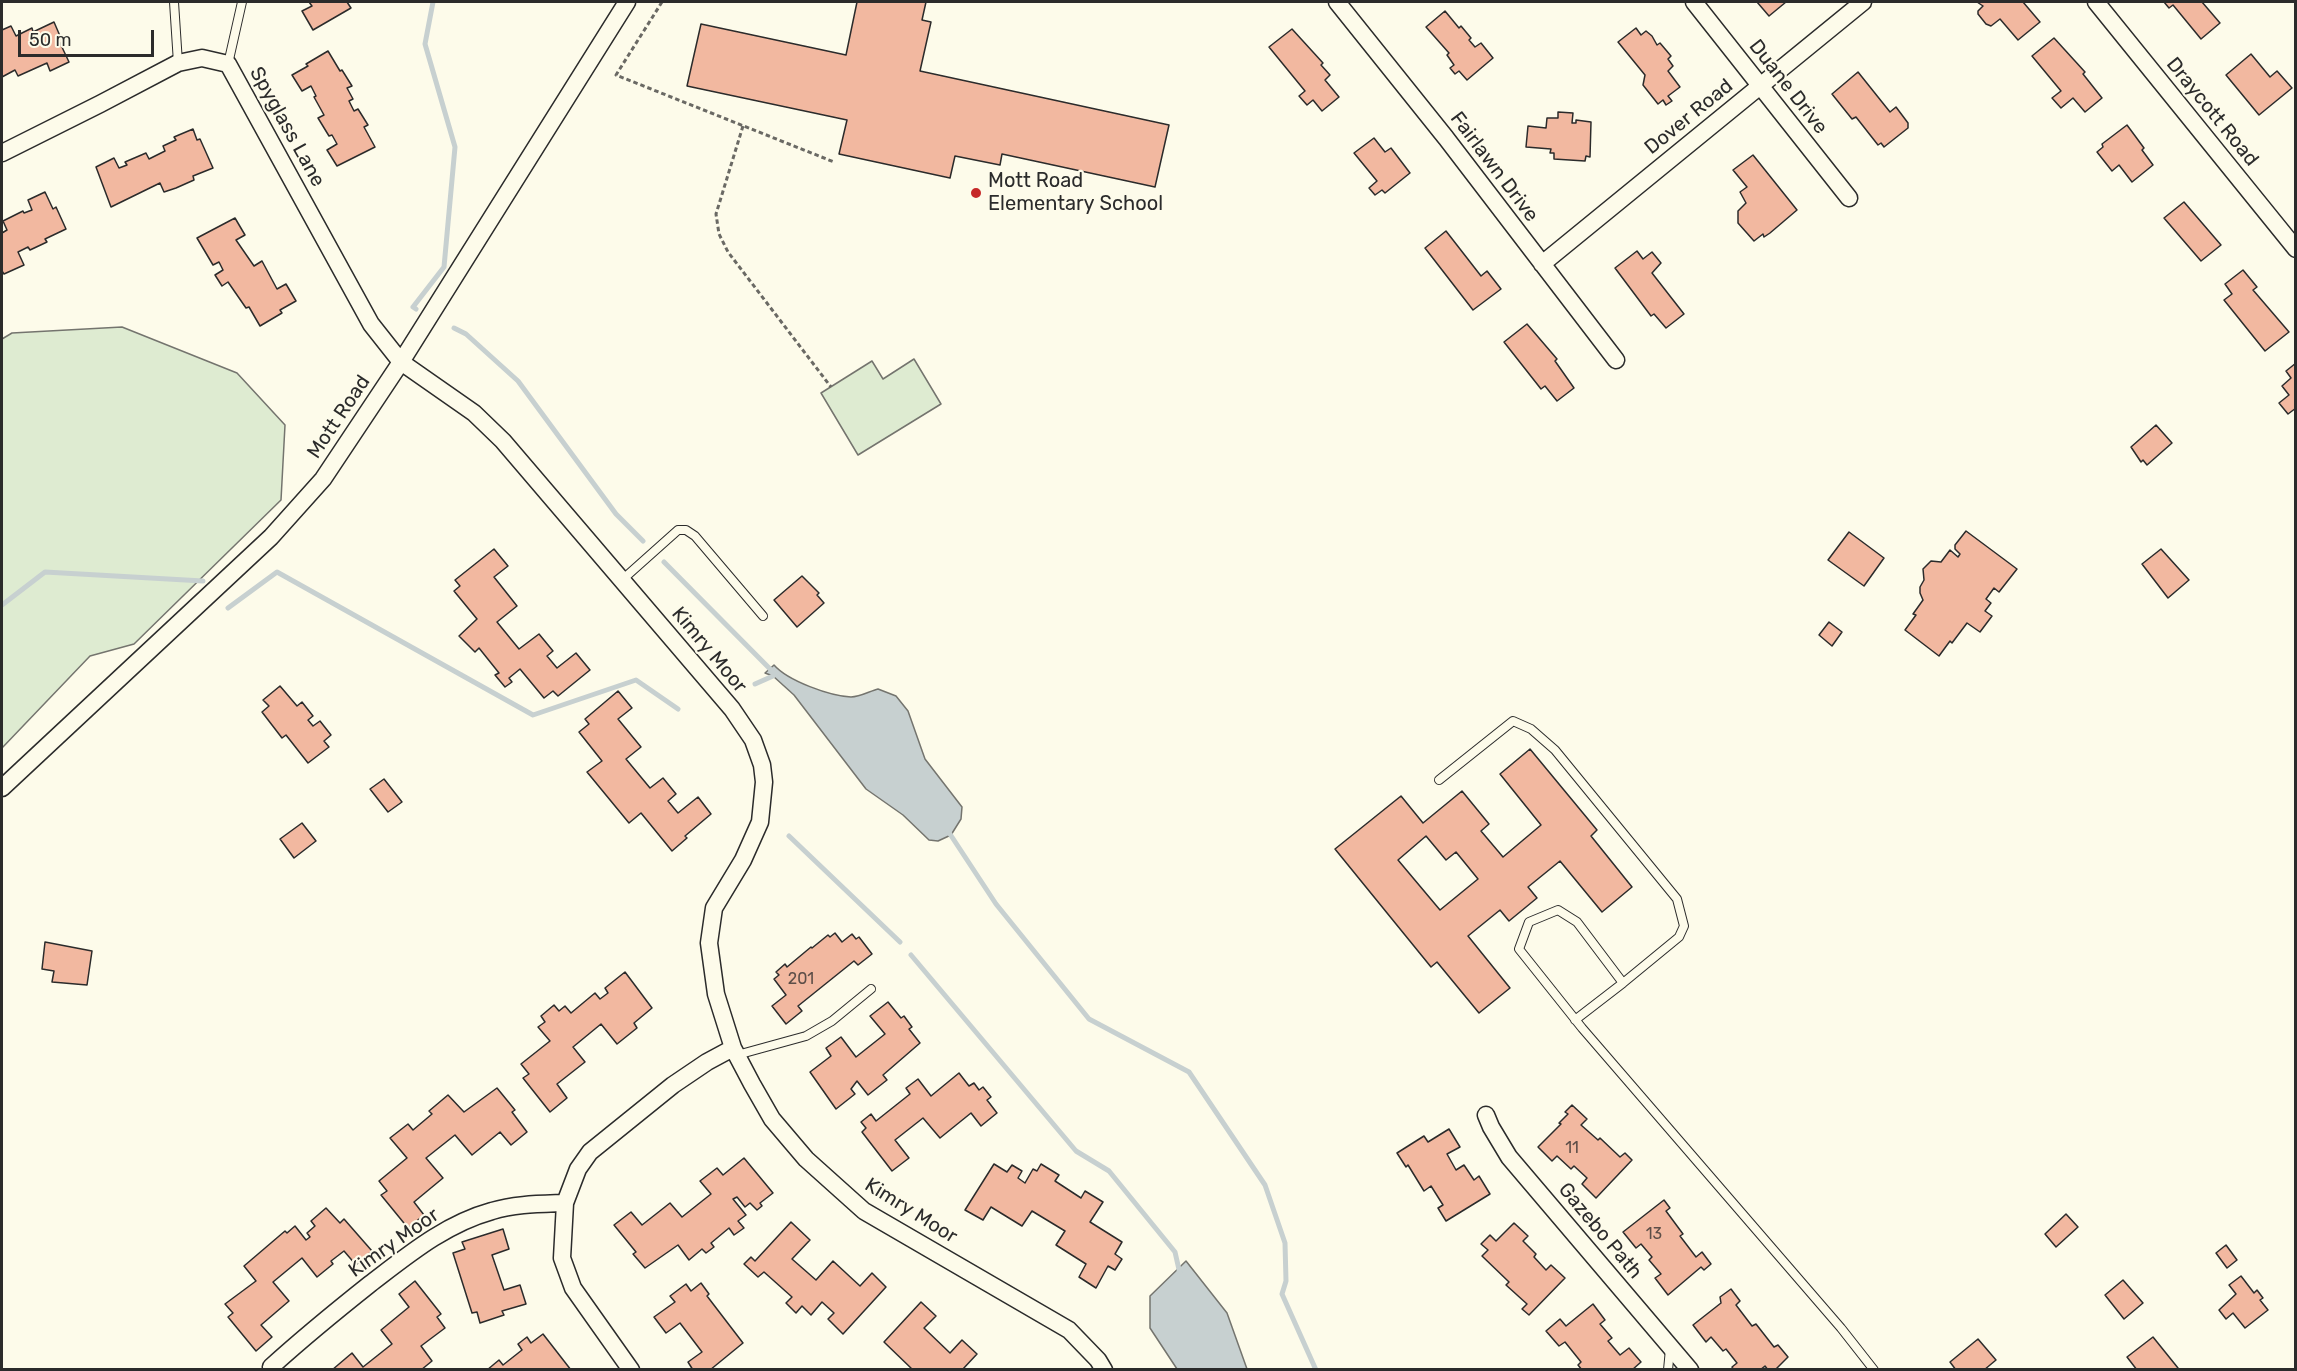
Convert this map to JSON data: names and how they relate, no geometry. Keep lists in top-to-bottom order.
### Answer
{
  "streets": {
    "street": [
      "Duane Drive",
      "Draycott Road",
      "Dover Road",
      "Spyglass Lane",
      "Fairlawn Drive",
      "Mott Road",
      "Kimry Moor",
      "Gazebo Path"
    ]
  },
  "crossings": [
    ["Duane Drive", "Dover Road"],
    ["Dover Road", "Fairlawn Drive"],
    ["Spyglass Lane", "Mott Road"],
    ["Spyglass Lane", "Kimry Moor"],
    ["Mott Road", "Kimry Moor"]
  ],
  "places": ["Mott Road Elementary School"],
  "house_numbers": ["201", "11", "13"],
  "scale_bar": "50 m"
}
